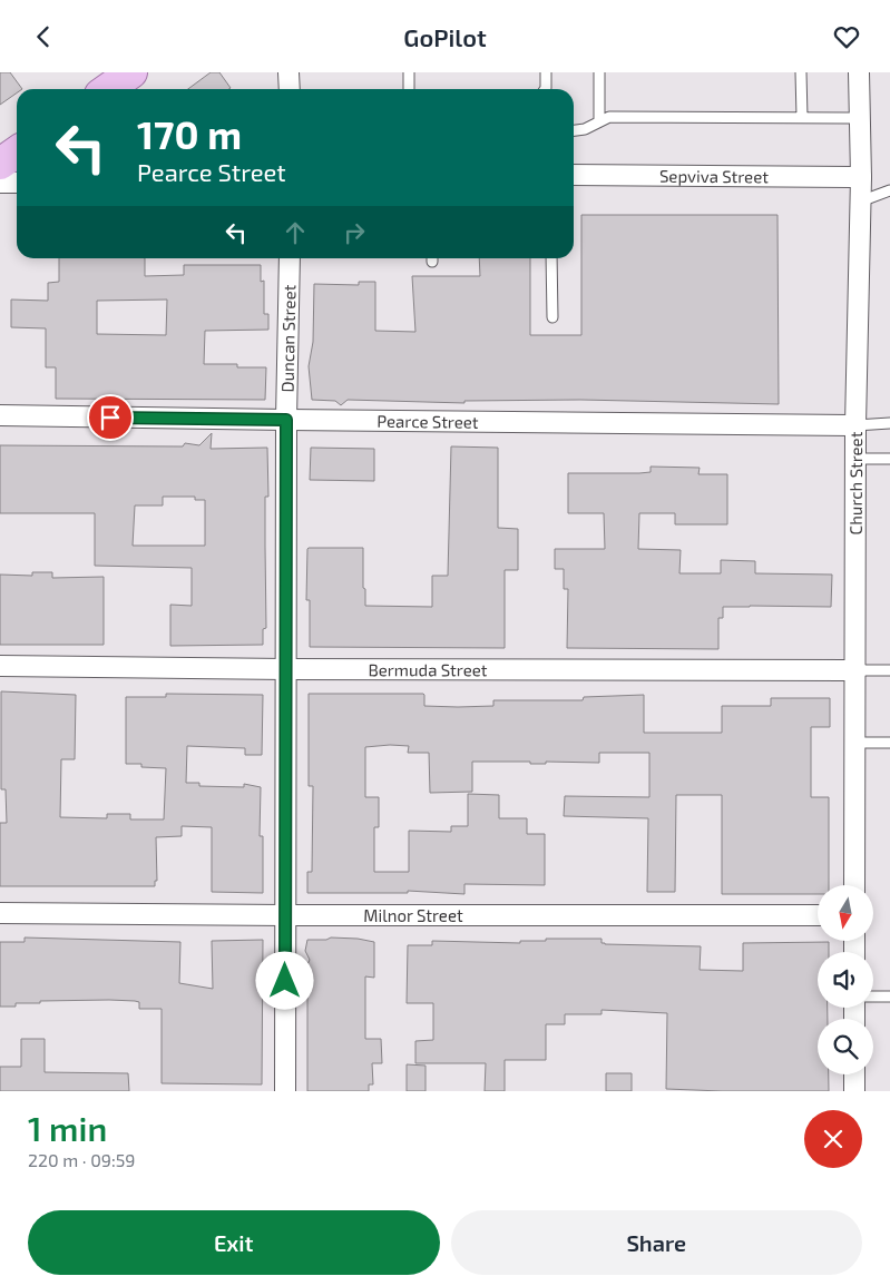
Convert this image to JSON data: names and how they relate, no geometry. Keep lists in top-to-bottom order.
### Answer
{
  "streets": {
    "street": [
      "Sepviva Street",
      "Duncan Street",
      "Pearce Street",
      "Church Street",
      "Bermuda Street",
      "Milnor Street"
    ]
  },
  "crossings": [
    ["Sepviva Street", "Church Street"],
    ["Duncan Street", "Pearce Street"],
    ["Duncan Street", "Bermuda Street"],
    ["Duncan Street", "Milnor Street"],
    ["Pearce Street", "Church Street"],
    ["Church Street", "Bermuda Street"]
  ],
  "north": "bottom",
  "page": {
    "header": "GoPilot",
    "turn": ["170 m", "Pearce Street"],
    "heading": ["1 min", "220 m · 09:59"],
    "buttons": ["Exit", "Share"]
  }
}
